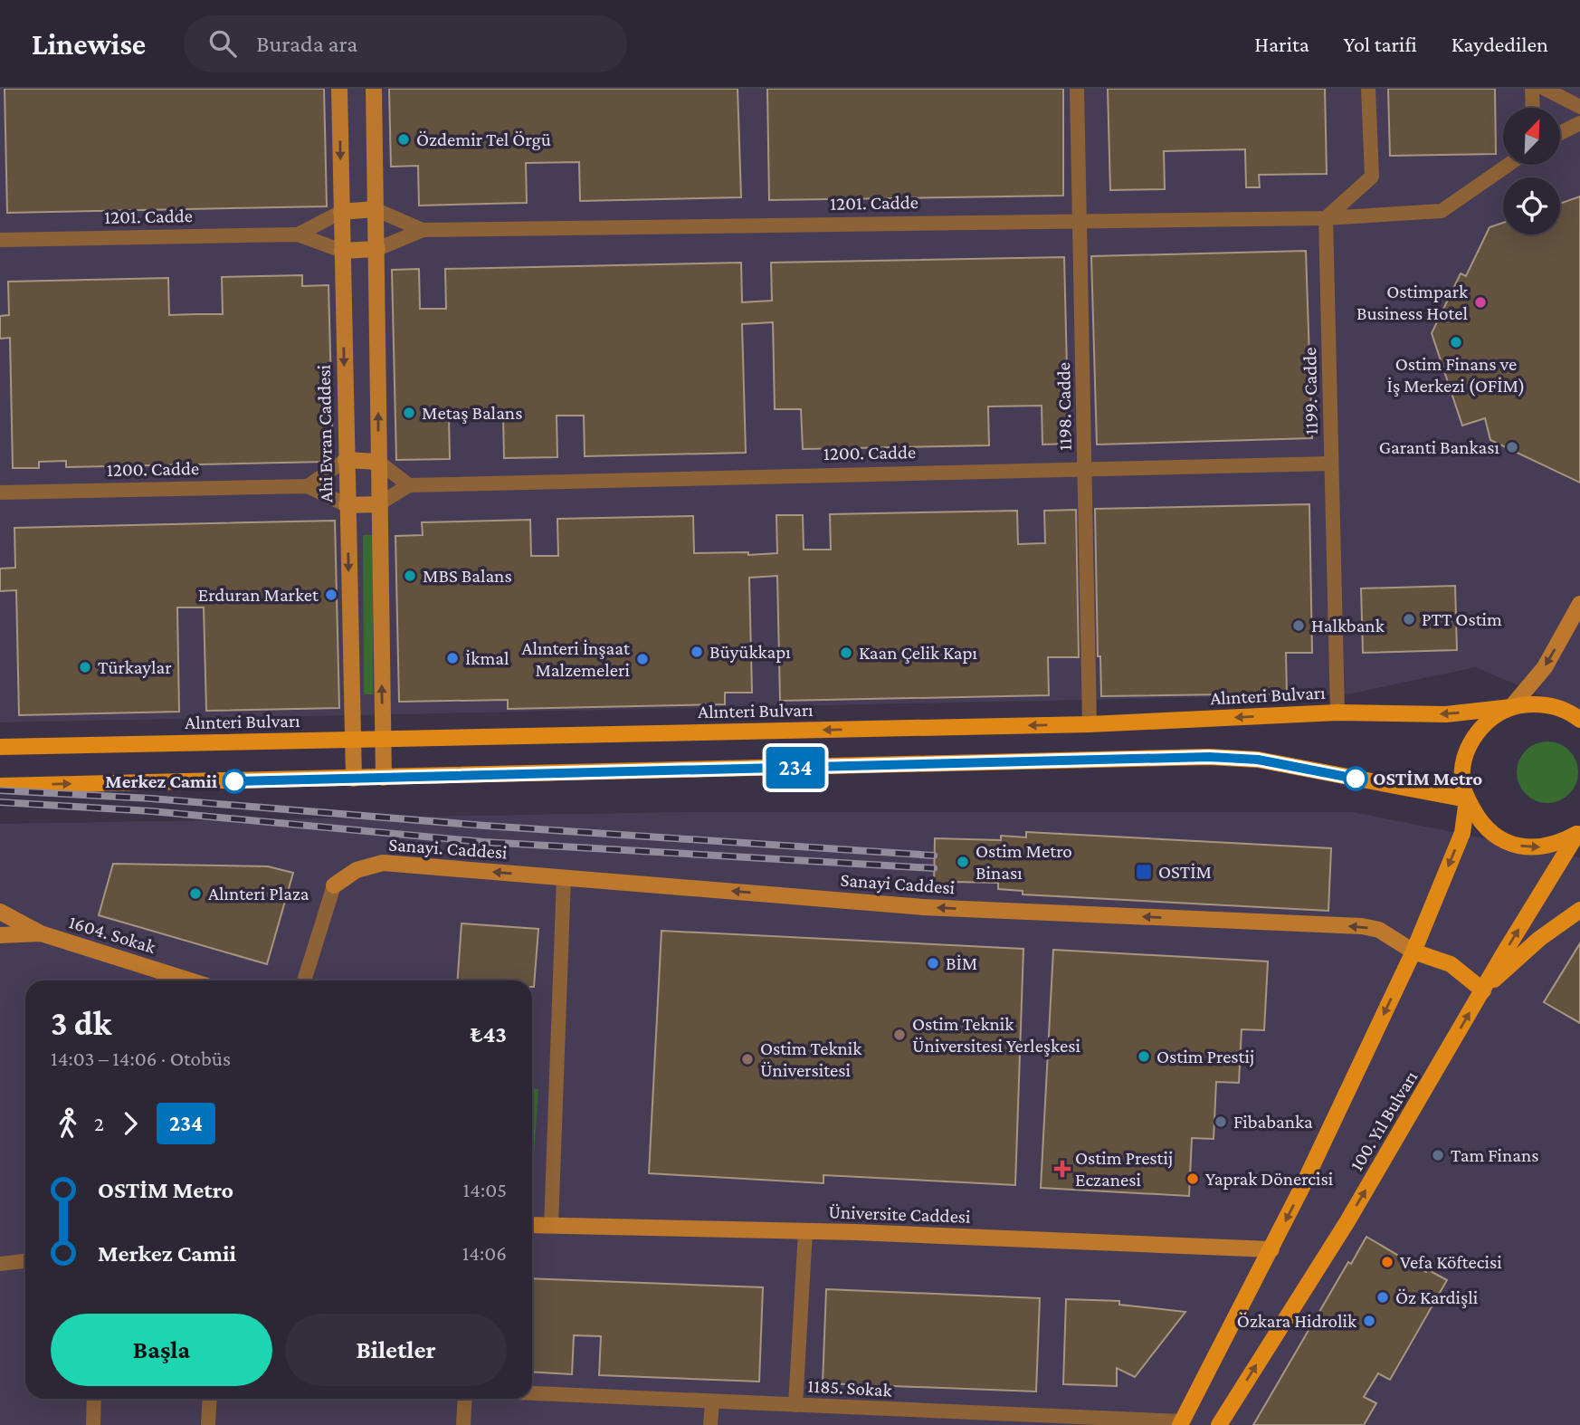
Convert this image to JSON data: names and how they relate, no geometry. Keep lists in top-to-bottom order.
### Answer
{
  "streets": {
    "main road": ["Alınteri Bulvarı", "100. Yıl Bulvarı"],
    "street": [
      "1201. Cadde",
      "1199. Cadde",
      "1198. Cadde",
      "Ahi Evran Caddesi",
      "1200. Cadde",
      "Sanayi. Caddesi",
      "Sanayi Caddesi",
      "1604. Sokak",
      "Üniversite Caddesi",
      "1185. Sokak"
    ]
  },
  "crossings": [
    ["1201. Cadde", "1199. Cadde"],
    ["1201. Cadde", "1198. Cadde"],
    ["1201. Cadde", "Ahi Evran Caddesi"],
    ["1199. Cadde", "1200. Cadde"],
    ["1199. Cadde", "Alınteri Bulvarı"],
    ["1198. Cadde", "1200. Cadde"],
    ["1198. Cadde", "Alınteri Bulvarı"],
    ["Ahi Evran Caddesi", "1200. Cadde"],
    ["Ahi Evran Caddesi", "Alınteri Bulvarı"],
    ["Sanayi. Caddesi", "Sanayi Caddesi"],
    ["Sanayi Caddesi", "100. Yıl Bulvarı"],
    ["100. Yıl Bulvarı", "Üniversite Caddesi"],
    ["100. Yıl Bulvarı", "1185. Sokak"]
  ],
  "one_way": ["Sanayi. Caddesi", "Sanayi Caddesi"],
  "places": {
    "other": [
      "Özdemir Tel Örgü",
      "Ostimpark Business Hotel",
      "Ostim Finans ve İş Merkezi (OFİM)",
      "Metaş Balans",
      "Garanti Bankası",
      "MBS Balans",
      "Erduran Market",
      "PTT Ostim",
      "Halkbank",
      "Büyükkapı",
      "Kaan Çelik Kapı",
      "İkmal",
      "Alınteri İnşaat Malzemeleri",
      "Türkaylar",
      "OSTİM Metro",
      "Merkez Camii",
      "Ostim Metro Binası",
      "Alınteri Plaza",
      "BİM",
      "Ostim Teknik Üniversitesi Yerleşkesi",
      "Ostim Prestij",
      "Ostim Teknik Üniversitesi",
      "Fibabanka",
      "Tam Finans",
      "Yaprak Dönercisi",
      "Vefa Köftecisi",
      "Öz Kardişli",
      "Özkara Hidrolik"
    ],
    "transit": ["OSTİM"],
    "health": ["Ostim Prestij Eczanesi"]
  },
  "lines": ["bus line 234"],
  "north": "top right",
  "page": {
    "header": "Linewise",
    "search": "Burada ara",
    "nav": ["Harita", "Yol tarifi", "Kaydedilen"],
    "on_map": "234",
    "heading": ["3 dk", "14:03 – 14:06 · Otobüs", "₺43"],
    "legs": ["2", "234"],
    "list": [
      {
        "name": "OSTİM Metro",
        "value": "14:05"
      },
      {
        "name": "Merkez Camii",
        "value": "14:06"
      }
    ],
    "buttons": ["Başla", "Biletler"]
  }
}
